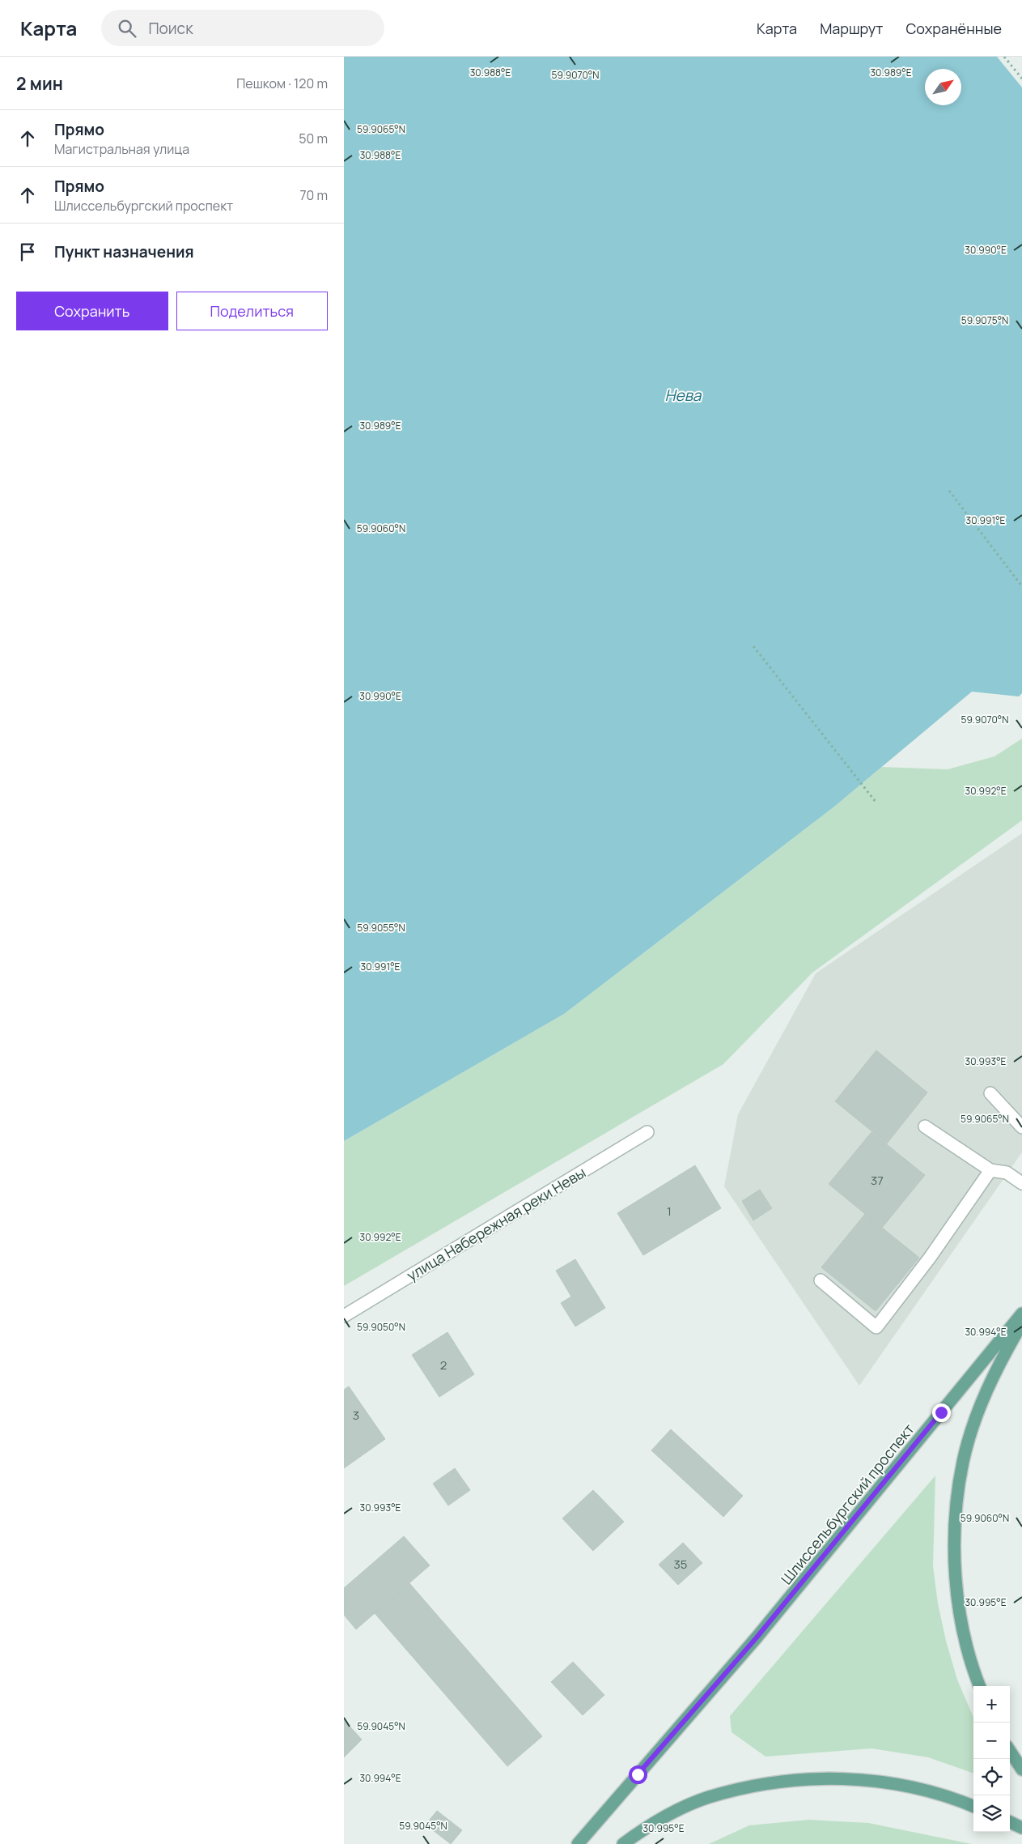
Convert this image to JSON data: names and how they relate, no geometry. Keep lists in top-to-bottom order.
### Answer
{
  "streets": {
    "main road": ["Шлиссельбургский проспект"],
    "street": ["улица Набережная реки Невы"]
  },
  "water": ["Нева"],
  "house_numbers": [
    "37",
    "1",
    "2",
    "3",
    "35"
  ],
  "north": "top right",
  "page": {
    "header": "Карта",
    "search": "Поиск",
    "nav": ["Карта", "Маршрут", "Сохранённые"],
    "heading": ["2 мин", "Пешком · 120 m"],
    "list": [
      ["Прямо", "Магистральная улица", "50 m"],
      ["Прямо", "Шлиссельбургский проспект", "70 m"],
      "Пункт назначения"
    ],
    "buttons": ["Сохранить", "Поделиться"],
    "map_buttons": ["+", "−"]
  },
  "coordinates": [
    "30.988°E",
    "30.989°E",
    "59.9070°N",
    "59.9065°N",
    "30.990°E",
    "59.9075°N",
    "30.991°E",
    "59.9060°N",
    "30.992°E",
    "59.9055°N",
    "30.993°E",
    "59.9050°N",
    "30.994°E",
    "30.995°E",
    "59.9045°N"
  ]
}
